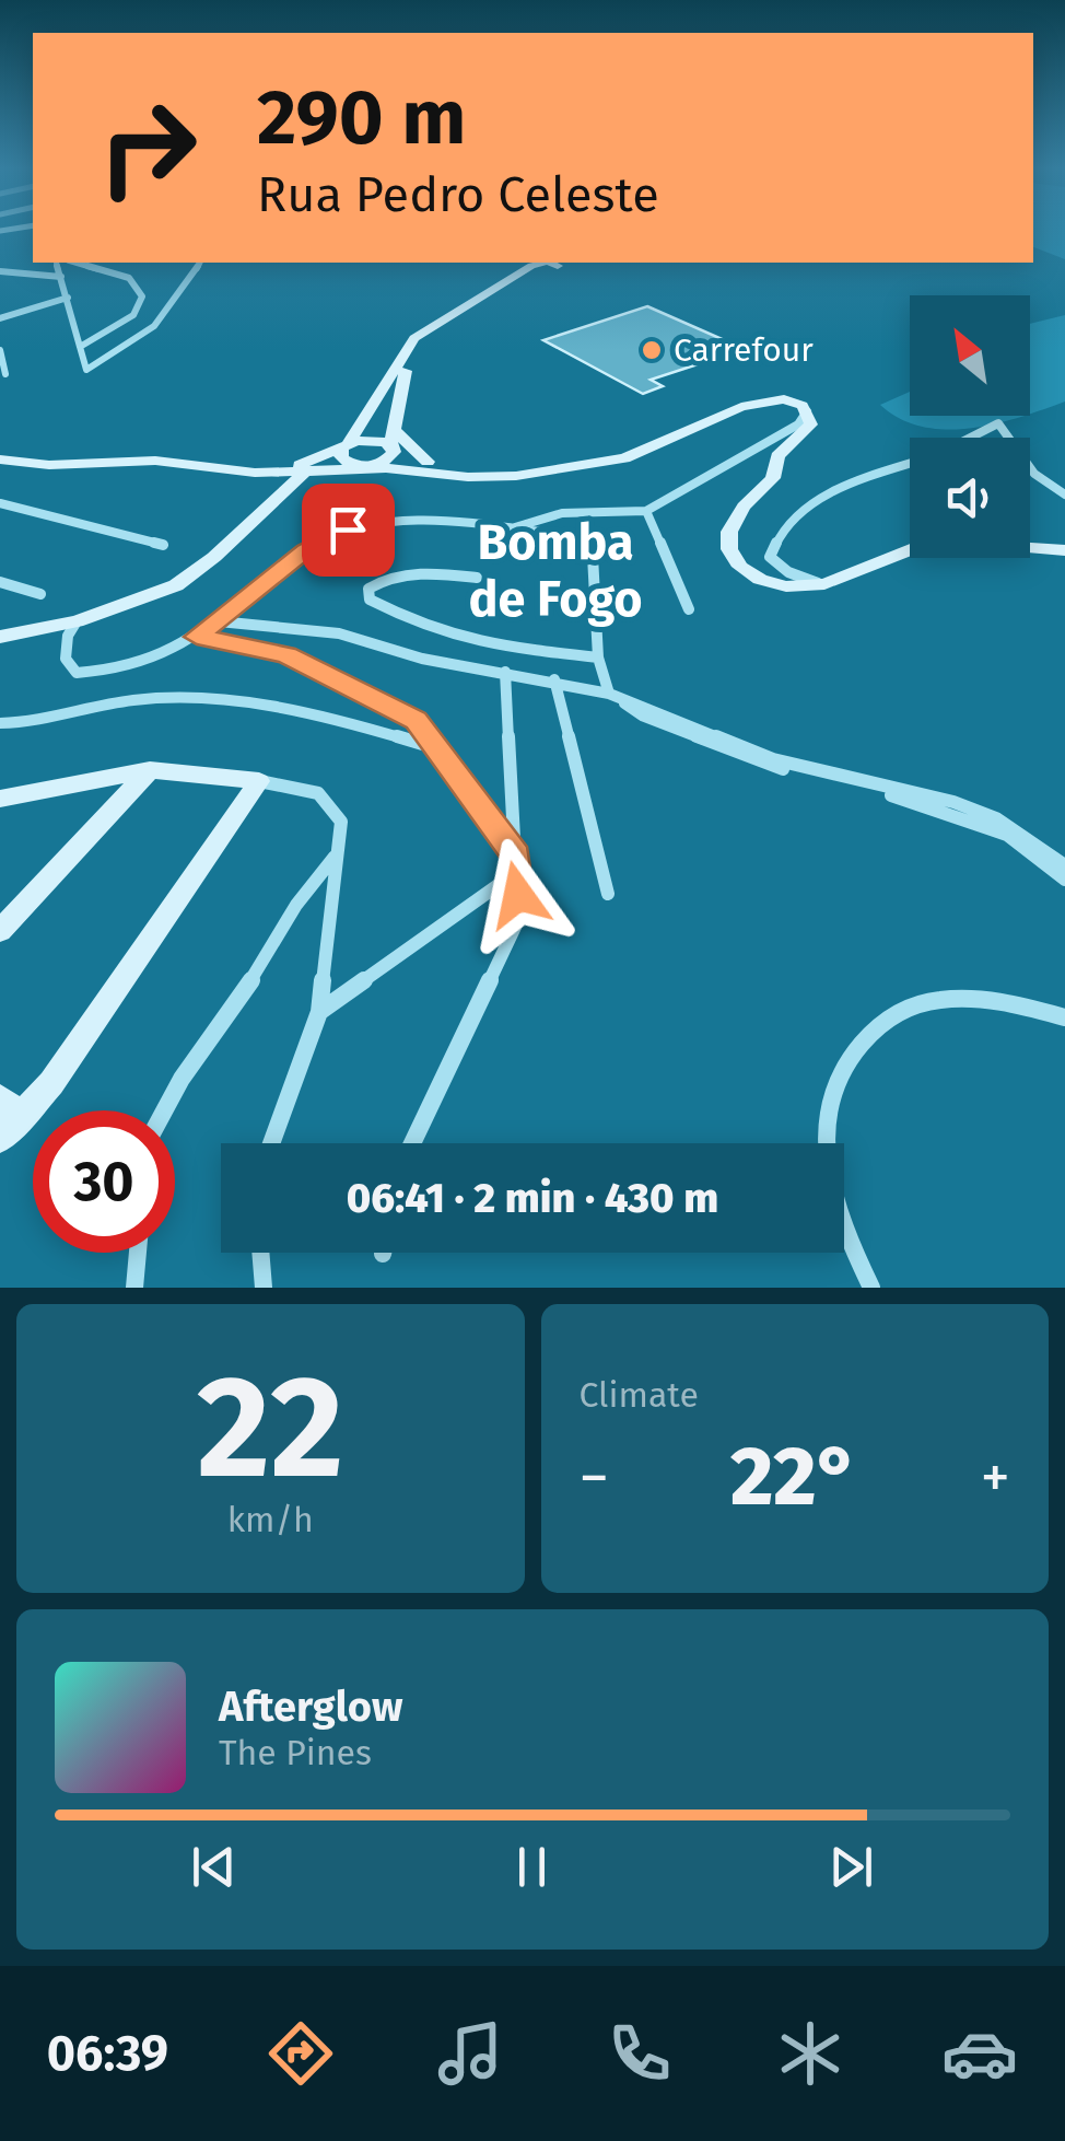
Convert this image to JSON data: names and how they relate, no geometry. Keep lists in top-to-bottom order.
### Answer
{
  "districts": ["Bomba de Fogo"],
  "places": ["Carrefour"],
  "north": "top left",
  "page": {
    "turn": ["290 m", "Rua Pedro Celeste"],
    "limit": "30",
    "trip": "06:41 · 2 min · 430 m",
    "tile": [
      ["22", "km/h"],
      "Climate"
    ],
    "heat": ["−", "22°", "+"],
    "song": ["Afterglow", "The Pines"],
    "tabs": "06:39"
  }
}
